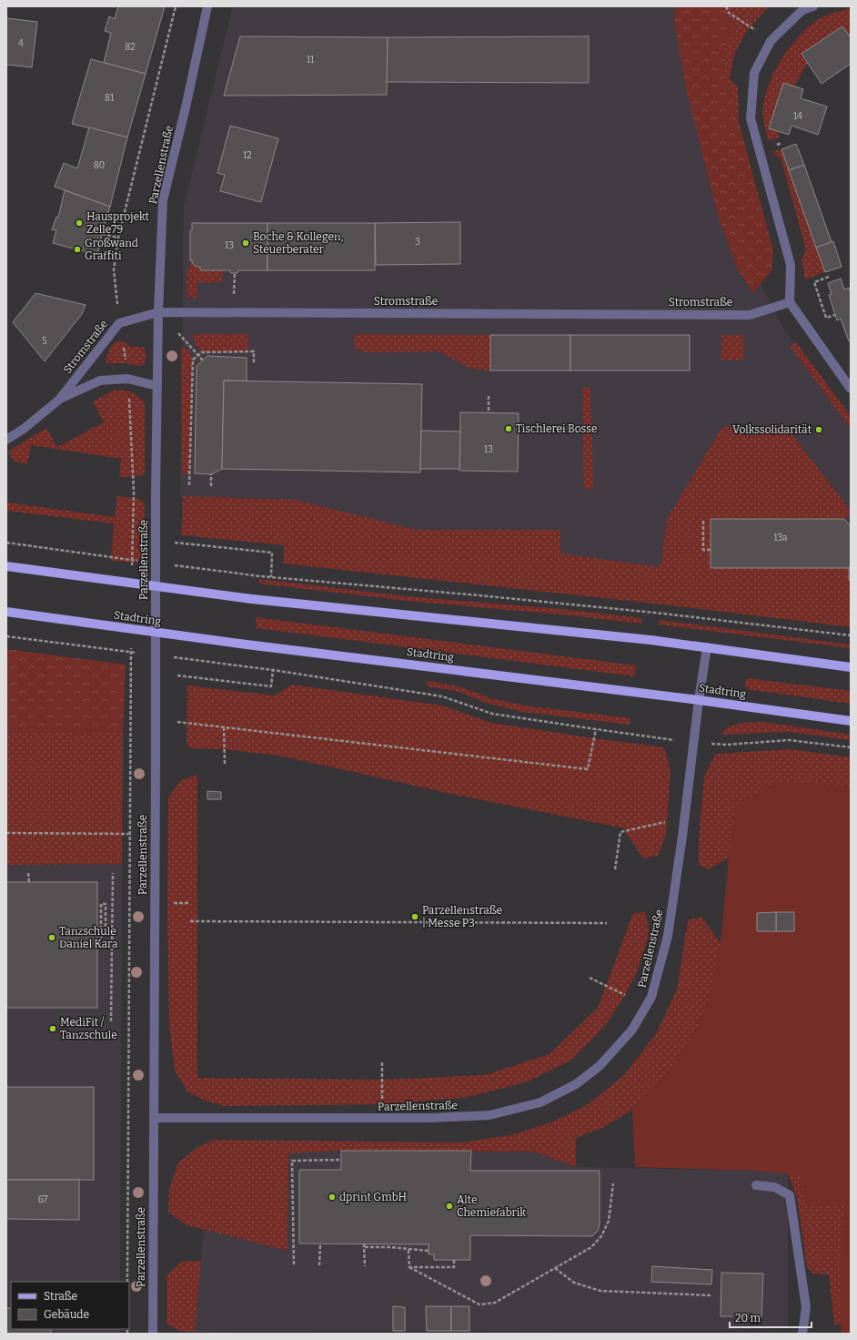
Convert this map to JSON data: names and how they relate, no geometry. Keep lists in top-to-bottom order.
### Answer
{
  "streets": {
    "main road": ["Stadtring"],
    "street": ["Parzellenstraße", "Stromstraße"]
  },
  "crossings": [
    ["Parzellenstraße", "Stromstraße"],
    ["Parzellenstraße", "Stadtring"]
  ],
  "places": [
    "Hausprojekt Zelle79",
    "Boche & Kollegen, Steuerberater",
    "Großwand Graffiti",
    "Tischlerei Bosse",
    "Volkssolidarität",
    "Parzellenstraße | Messe P3",
    "Tanzschule Daniel Kara",
    "MediFit / Tanzschule",
    "dprint GmbH",
    "Alte Chemiefabrik"
  ],
  "house_numbers": [
    "4",
    "82",
    "11",
    "81",
    "14",
    "12",
    "80",
    "3",
    "13",
    "5",
    "13",
    "13a",
    "67"
  ],
  "legend": ["Straße", "Gebäude"],
  "scale_bar": "20 m"
}
